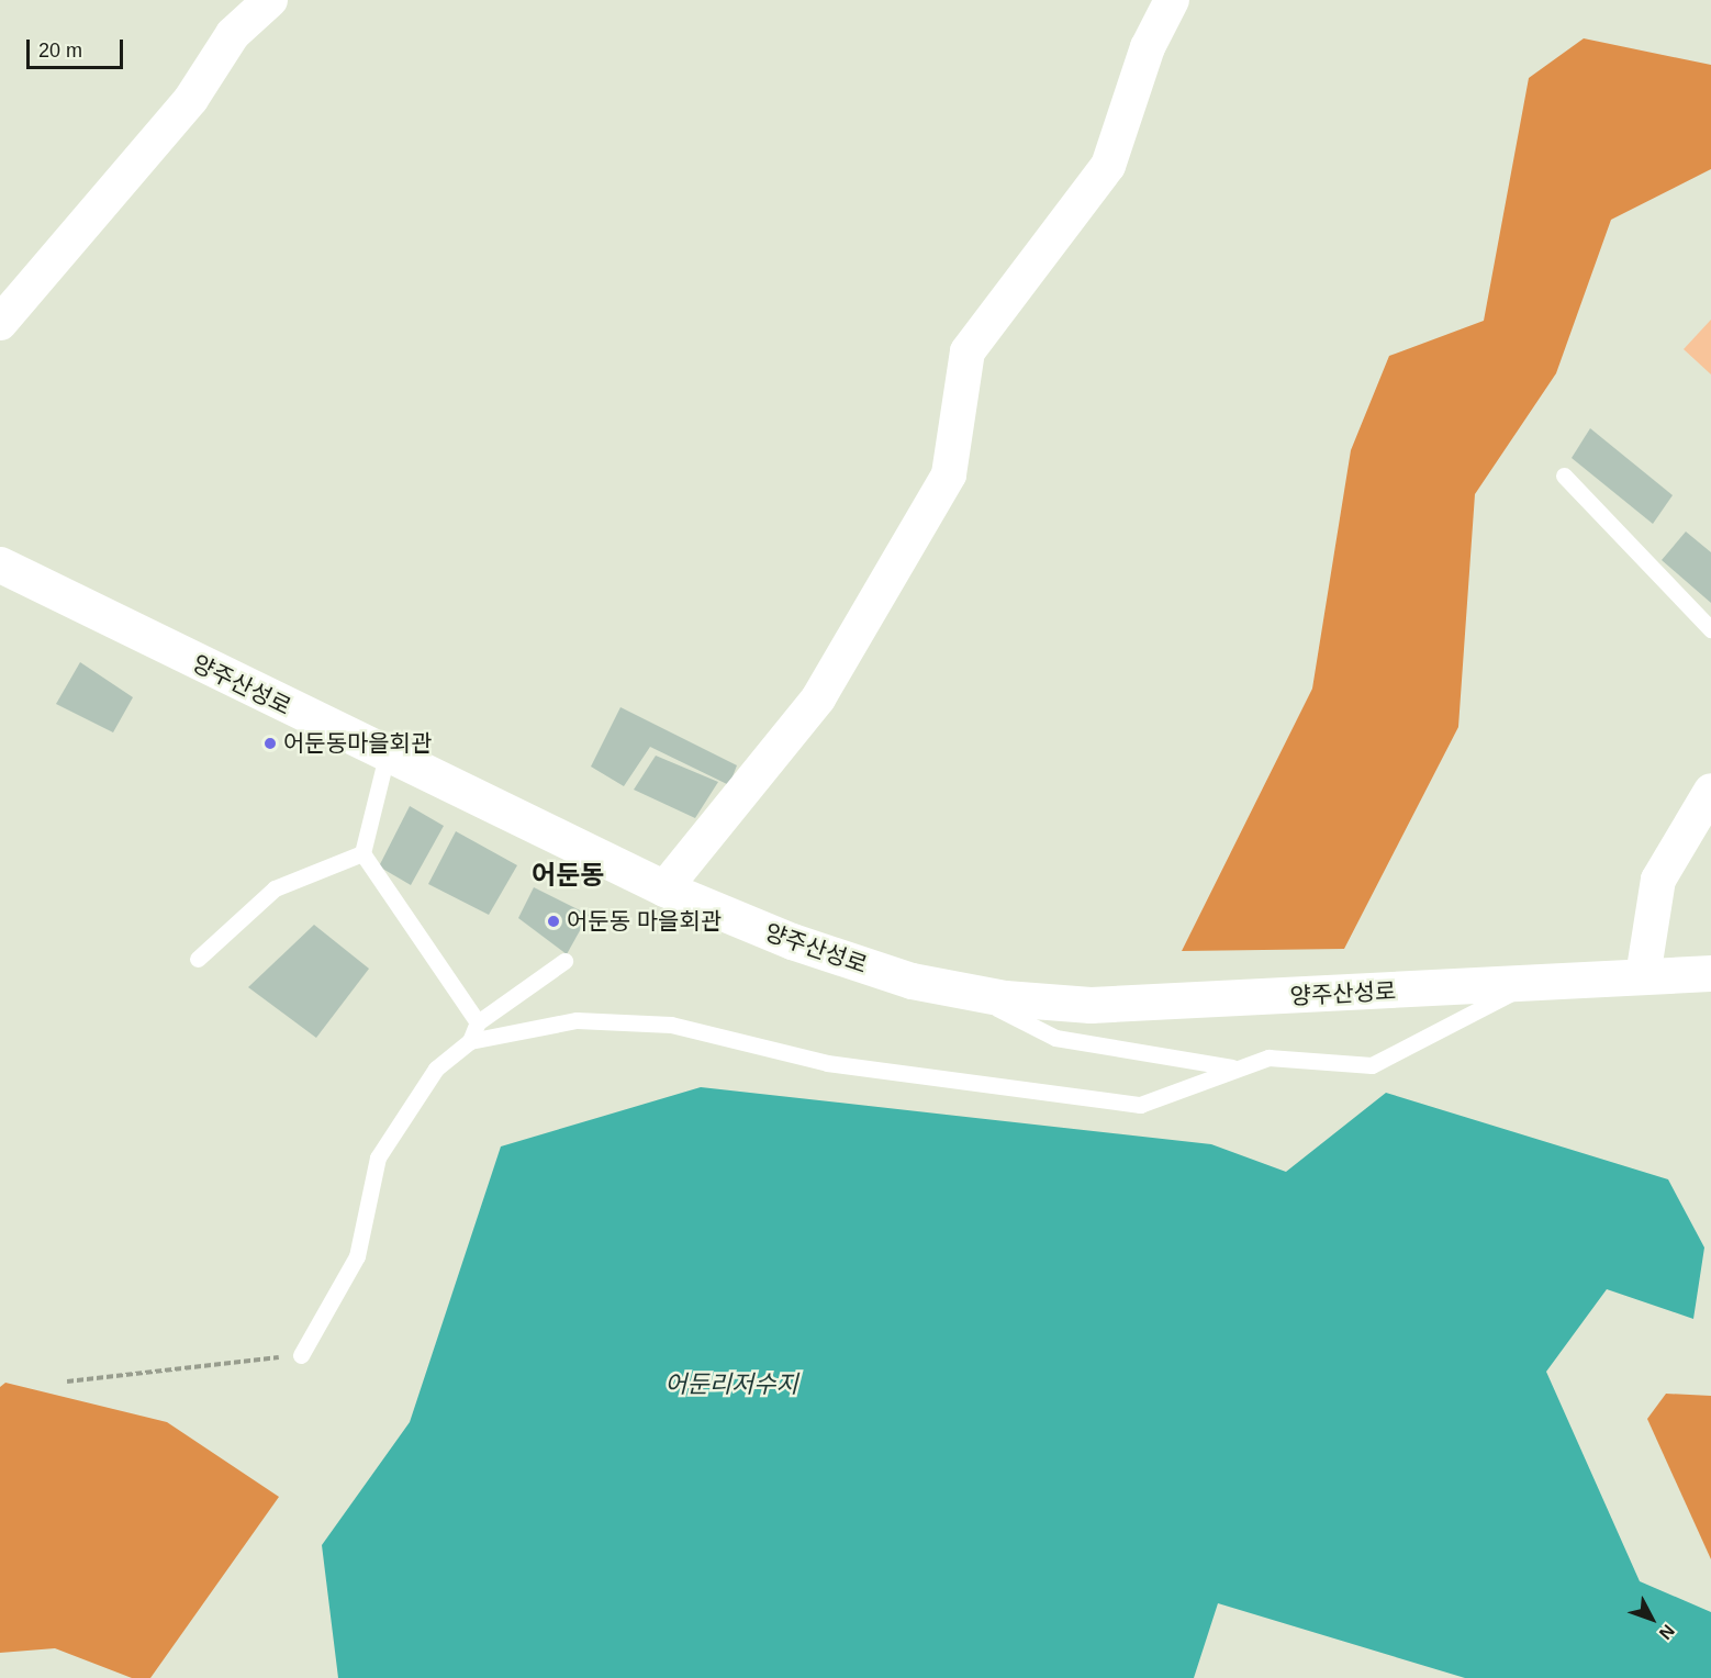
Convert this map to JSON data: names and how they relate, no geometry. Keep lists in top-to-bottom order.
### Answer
{
  "streets": {
    "street": ["양주산성로"]
  },
  "districts": ["어둔동"],
  "water": ["어둔리저수지"],
  "places": ["어둔동마을회관", "어둔동 마을회관"],
  "scale_bar": "20 m",
  "north": "bottom right"
}
